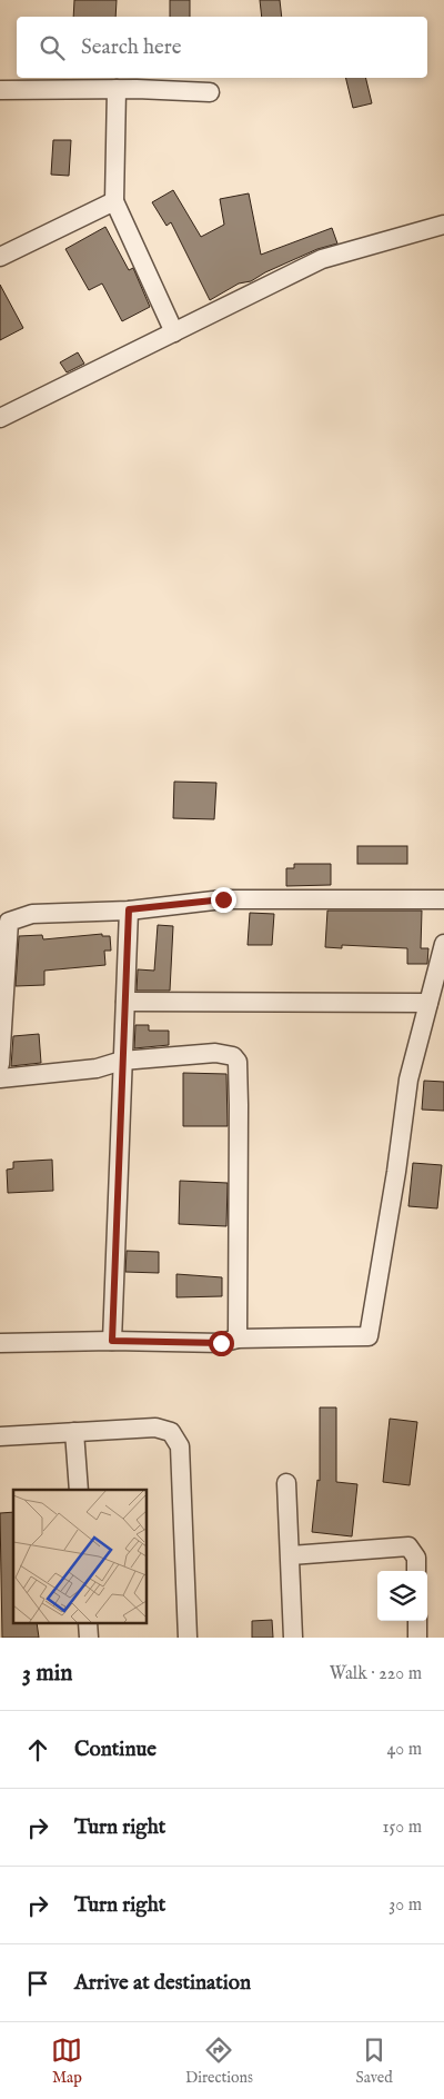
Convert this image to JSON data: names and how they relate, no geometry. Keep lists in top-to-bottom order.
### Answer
{
  "page": {
    "search": "Search here",
    "heading": ["3 min", "Walk · 220 m"],
    "list": [
      ["Continue", "40 m"],
      ["Turn right", "150 m"],
      ["Turn right", "30 m"],
      "Arrive at destination"
    ],
    "nav": ["Map", "Directions", "Saved"]
  }
}
